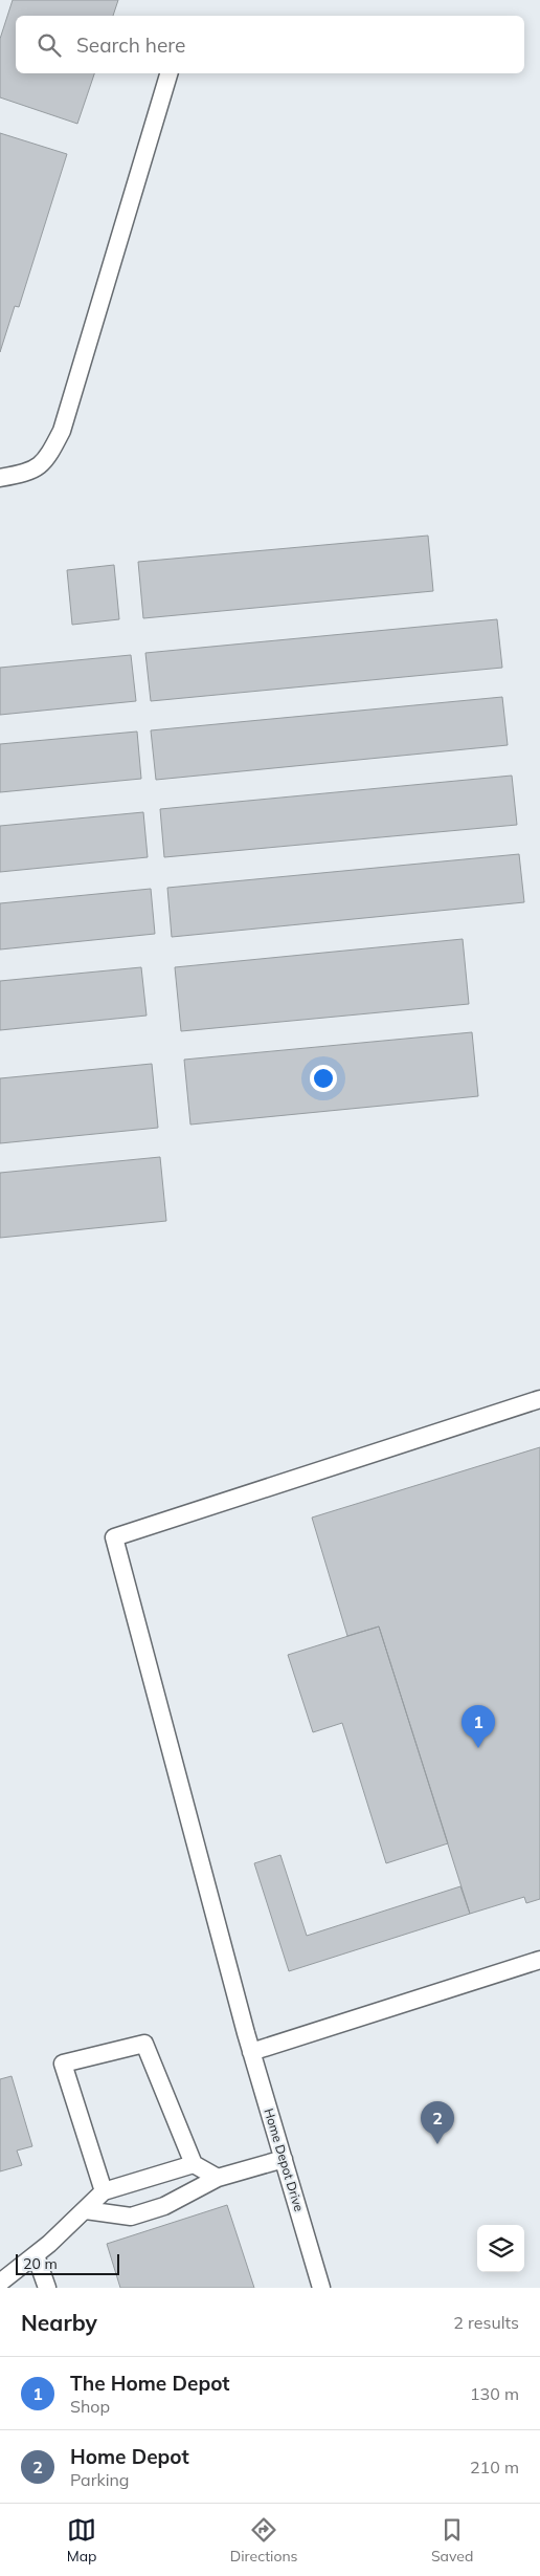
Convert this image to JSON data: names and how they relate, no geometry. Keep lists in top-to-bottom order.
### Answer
{
  "streets": {
    "lane": ["Home Depot Drive"]
  },
  "scale_bar": "20 m",
  "page": {
    "search": "Search here",
    "pins": ["1", "2"],
    "scale": "20 m",
    "heading": ["Nearby", "2 results"],
    "list": [
      {
        "mark": "1",
        "name": "The Home Depot",
        "note": "Shop",
        "value": "130 m"
      },
      {
        "mark": "2",
        "name": "Home Depot",
        "note": "Parking",
        "value": "210 m"
      }
    ],
    "nav": ["Map", "Directions", "Saved"]
  }
}
